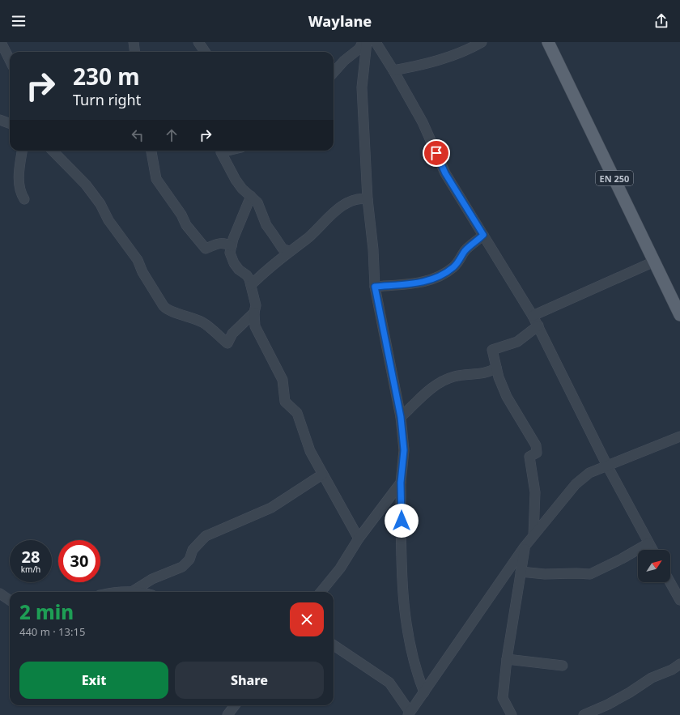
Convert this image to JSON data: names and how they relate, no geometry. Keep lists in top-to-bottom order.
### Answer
{
  "streets": {
    "main road": ["EN 250"]
  },
  "north": "top right",
  "page": {
    "header": "Waylane",
    "turn": ["230 m", "Turn right"],
    "speed": "28 km/h",
    "limit": "30",
    "heading": ["2 min", "440 m · 13:15"],
    "buttons": ["Exit", "Share"]
  }
}
